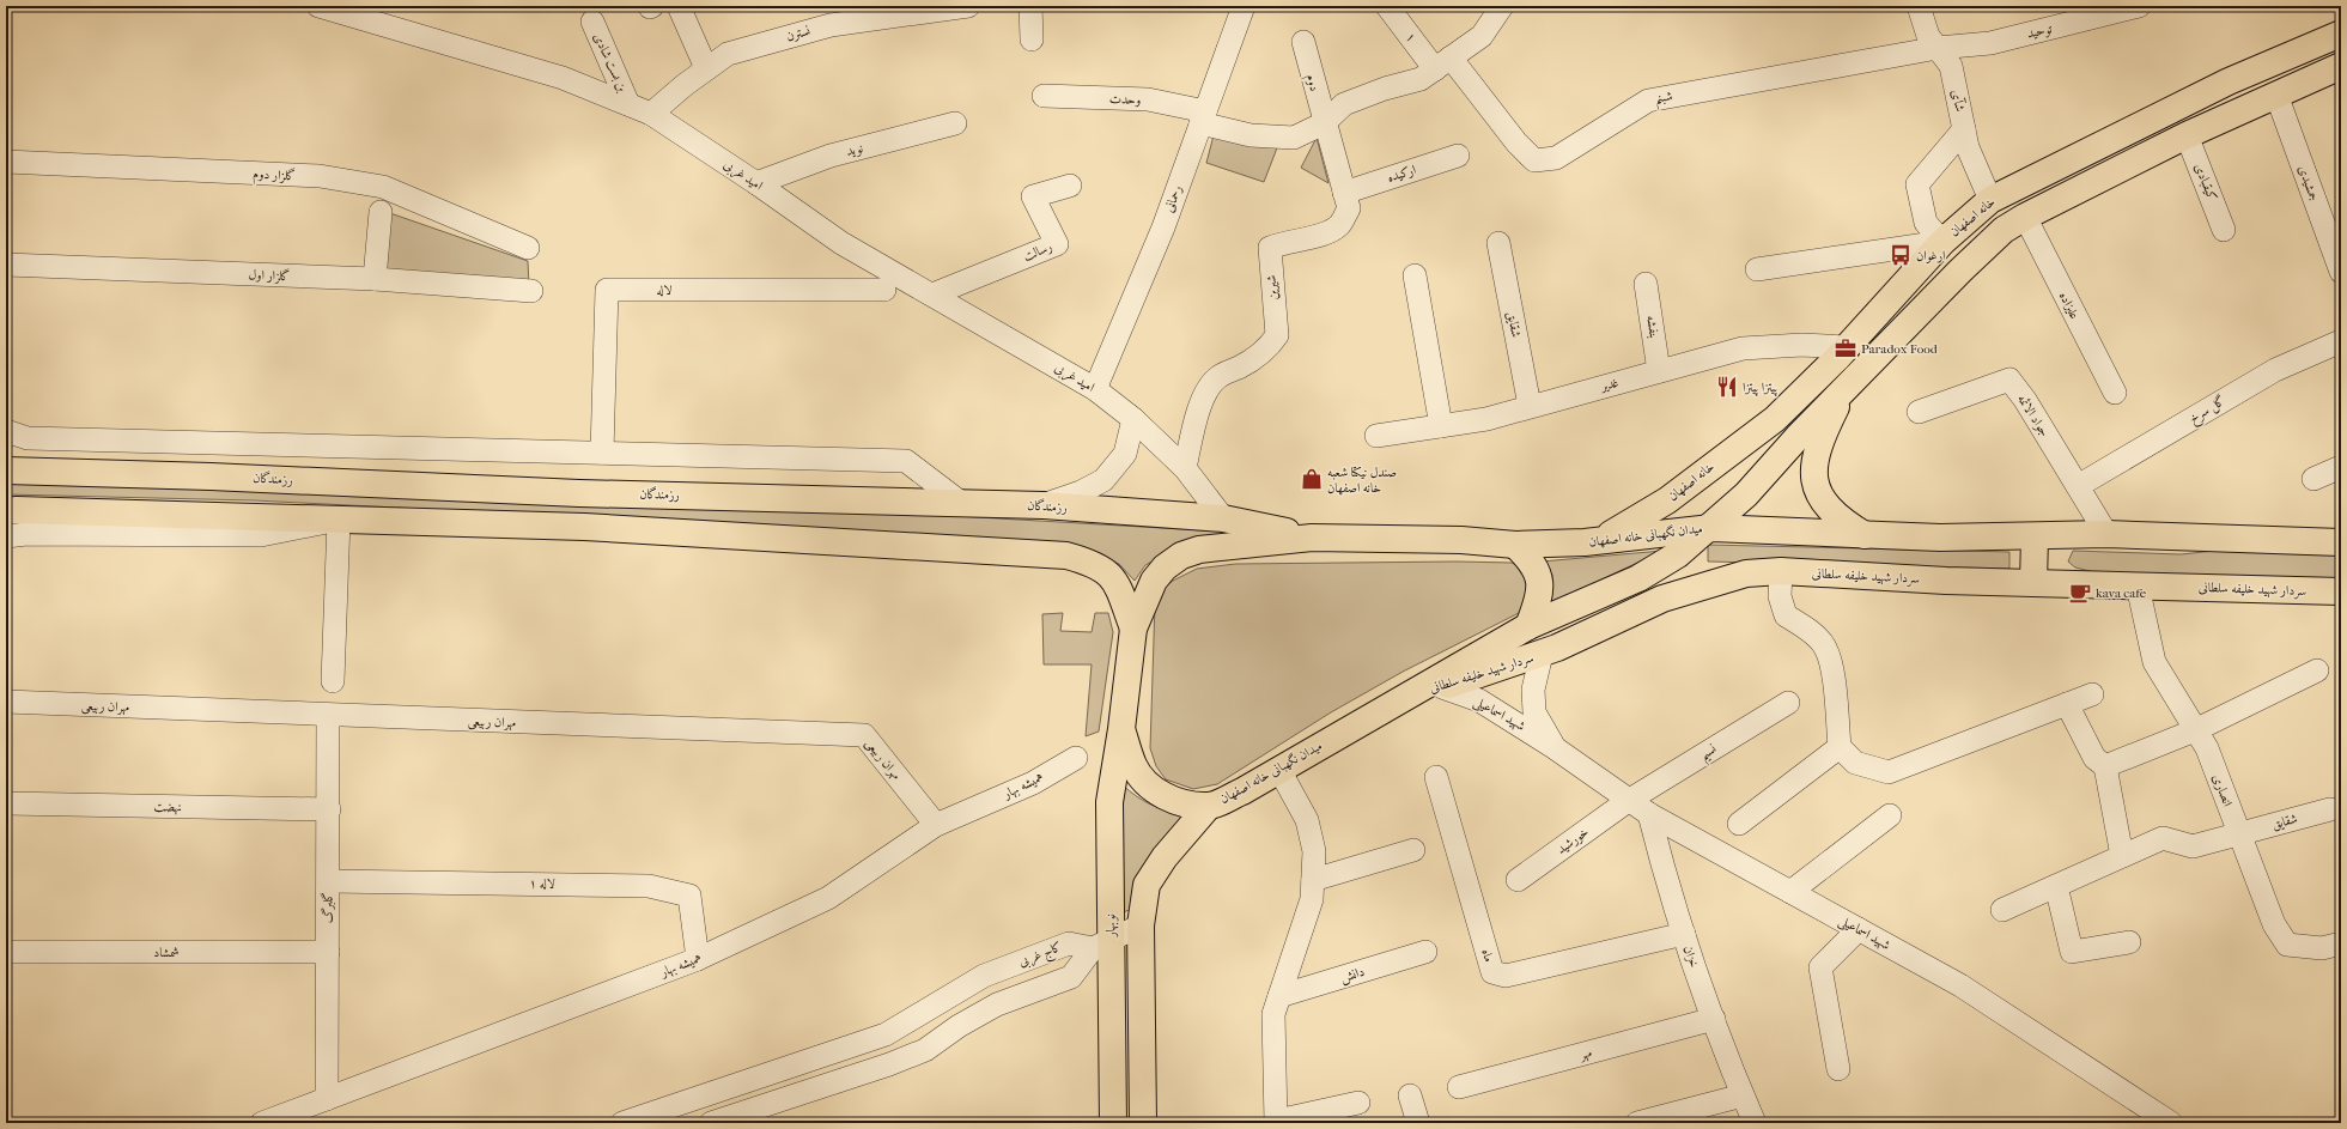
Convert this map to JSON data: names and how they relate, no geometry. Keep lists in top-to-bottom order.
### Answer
{
  "streets": {
    "main road": [
      "خانه اصفهان",
      "رزمندگان",
      "میدان نگهبانی خانه اصفهان",
      "سردار شهید خلیفه سلطانی",
      "نوبهار"
    ],
    "street": [
      "توحید",
      "نسترن",
      "۱",
      "بن بست شادی",
      "دوم",
      "شبنم",
      "وحدت",
      "شآی",
      "نوید",
      "ارکیده",
      "گلزار دوم",
      "امید غربی",
      "کیقبادی",
      "جمشیدی",
      "رحمانی",
      "رسالت",
      "گلزار اول",
      "شیرین",
      "لاله",
      "علیزاده",
      "شقایق",
      "بنفشه",
      "غدیر",
      "گل سرخ",
      "جواد الائمه",
      "مهران ربیعی",
      "شهید اسماعیلی",
      "نسیم",
      "همیشه بهار",
      "انصاری",
      "نهضت",
      "خورشید",
      "لاله ۱",
      "گلبرگ",
      "شمشاد",
      "کاج غربی",
      "ماه",
      "خزان",
      "دانش",
      "مهر"
    ]
  },
  "crossings": [
    ["توحید", "شبنم"],
    ["توحید", "شآی"],
    ["نسترن", "امید غربی"],
    ["۱", "شبنم"],
    ["بن بست شادی", "امید غربی"],
    ["دوم", "شیرین"],
    ["شبنم", "شآی"],
    ["وحدت", "رحمانی"],
    ["شآی", "خانه اصفهان"],
    ["نوید", "امید غربی"],
    ["ارکیده", "شیرین"],
    ["امید غربی", "رحمانی"],
    ["امید غربی", "رسالت"],
    ["امید غربی", "شیرین"],
    ["امید غربی", "رزمندگان"],
    ["خانه اصفهان", "غدیر"],
    ["خانه اصفهان", "میدان نگهبانی خانه اصفهان"],
    ["شقایق", "غدیر"],
    ["شقایق", "انصاری"],
    ["بنفشه", "غدیر"],
    ["گل سرخ", "جواد الائمه"],
    ["رزمندگان", "میدان نگهبانی خانه اصفهان"],
    ["میدان نگهبانی خانه اصفهان", "سردار شهید خلیفه سلطانی"],
    ["میدان نگهبانی خانه اصفهان", "نوبهار"],
    ["سردار شهید خلیفه سلطانی", "شهید اسماعیلی"],
    ["سردار شهید خلیفه سلطانی", "انصاری"],
    ["مهران ربیعی", "همیشه بهار"],
    ["مهران ربیعی", "گلبرگ"],
    ["شهید اسماعیلی", "نسیم"],
    ["شهید اسماعیلی", "خورشید"],
    ["شهید اسماعیلی", "خزان"],
    ["نسیم", "خورشید"],
    ["همیشه بهار", "لاله ۱"],
    ["همیشه بهار", "گلبرگ"],
    ["نهضت", "گلبرگ"],
    ["لاله ۱", "گلبرگ"],
    ["گلبرگ", "شمشاد"],
    ["نوبهار", "کاج غربی"],
    ["ماه", "خزان"],
    ["خزان", "مهر"]
  ],
  "places": {
    "bus stop": ["ارغوان"],
    "office": ["Paradox Food"],
    "restaurant": ["پیتزا پیتزا"],
    "shop": ["صندل نیکتا شعبه خانه اصفهان"],
    "cafe": ["kava cafe"]
  }
}
